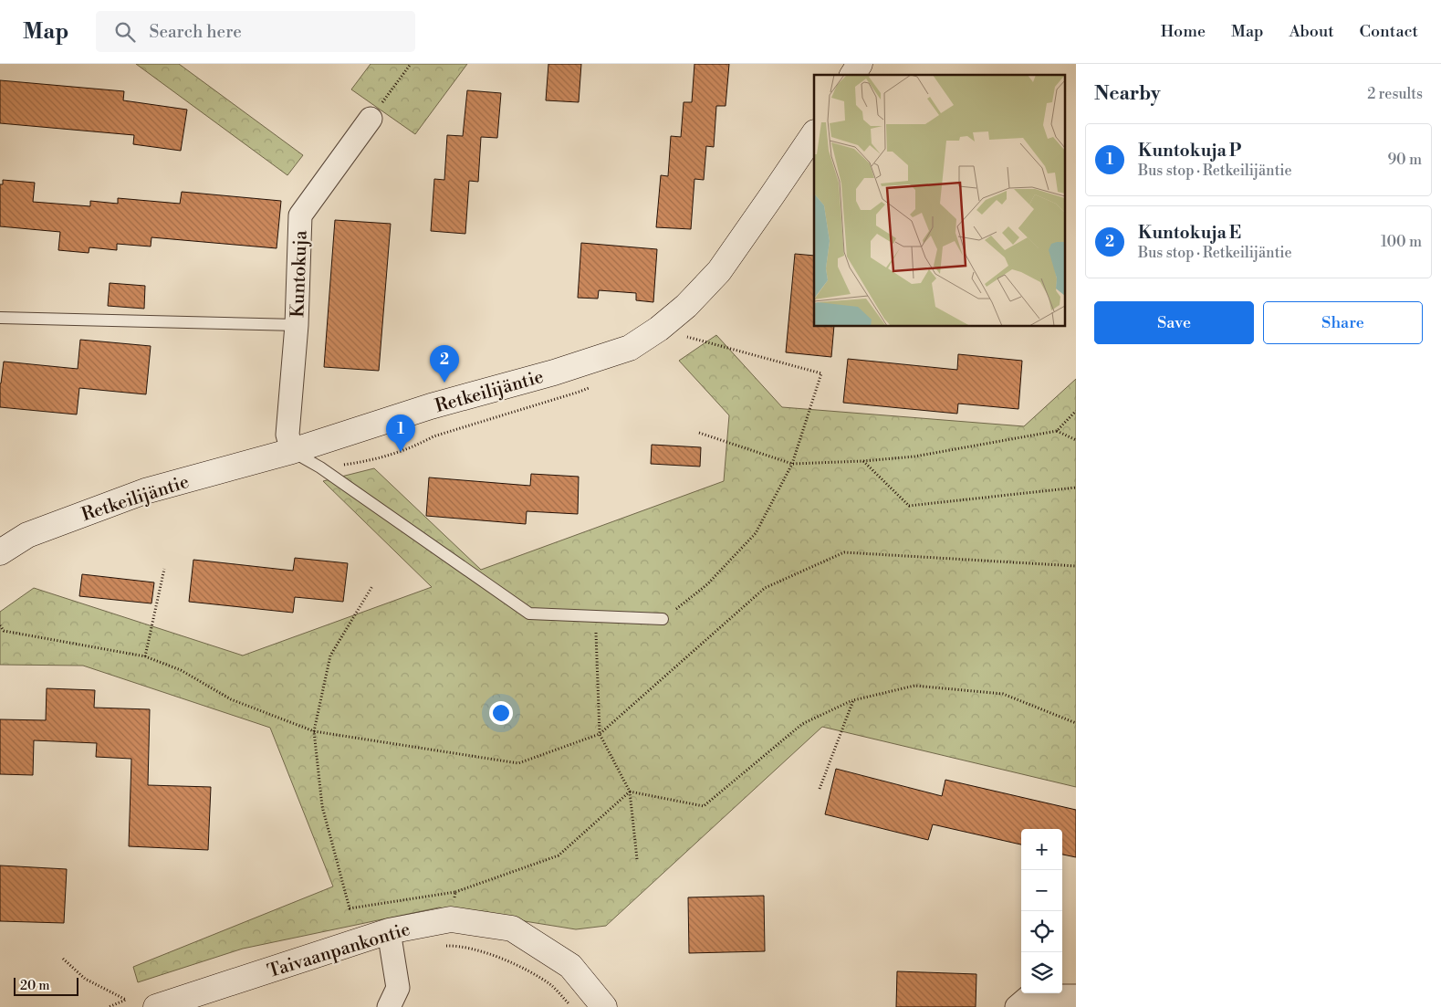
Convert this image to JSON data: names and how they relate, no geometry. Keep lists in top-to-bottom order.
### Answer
{
  "streets": {
    "street": ["Kuntokuja", "Retkeilijäntie", "Taivaanpankontie"]
  },
  "crossings": [
    ["Kuntokuja", "Retkeilijäntie"]
  ],
  "scale_bar": "20 m",
  "page": {
    "header": "Map",
    "search": "Search here",
    "nav": [
      "Home",
      "Map",
      "About",
      "Contact"
    ],
    "heading": ["Nearby", "2 results"],
    "list": [
      {
        "mark": "1",
        "name": "Kuntokuja P",
        "note": "Bus stop · Retkeilijäntie",
        "value": "90 m"
      },
      {
        "mark": "2",
        "name": "Kuntokuja E",
        "note": "Bus stop · Retkeilijäntie",
        "value": "100 m"
      }
    ],
    "buttons": ["Save", "Share"],
    "pins": ["2", "1"],
    "map_buttons": ["+", "−"],
    "scale": "20 m"
  }
}
